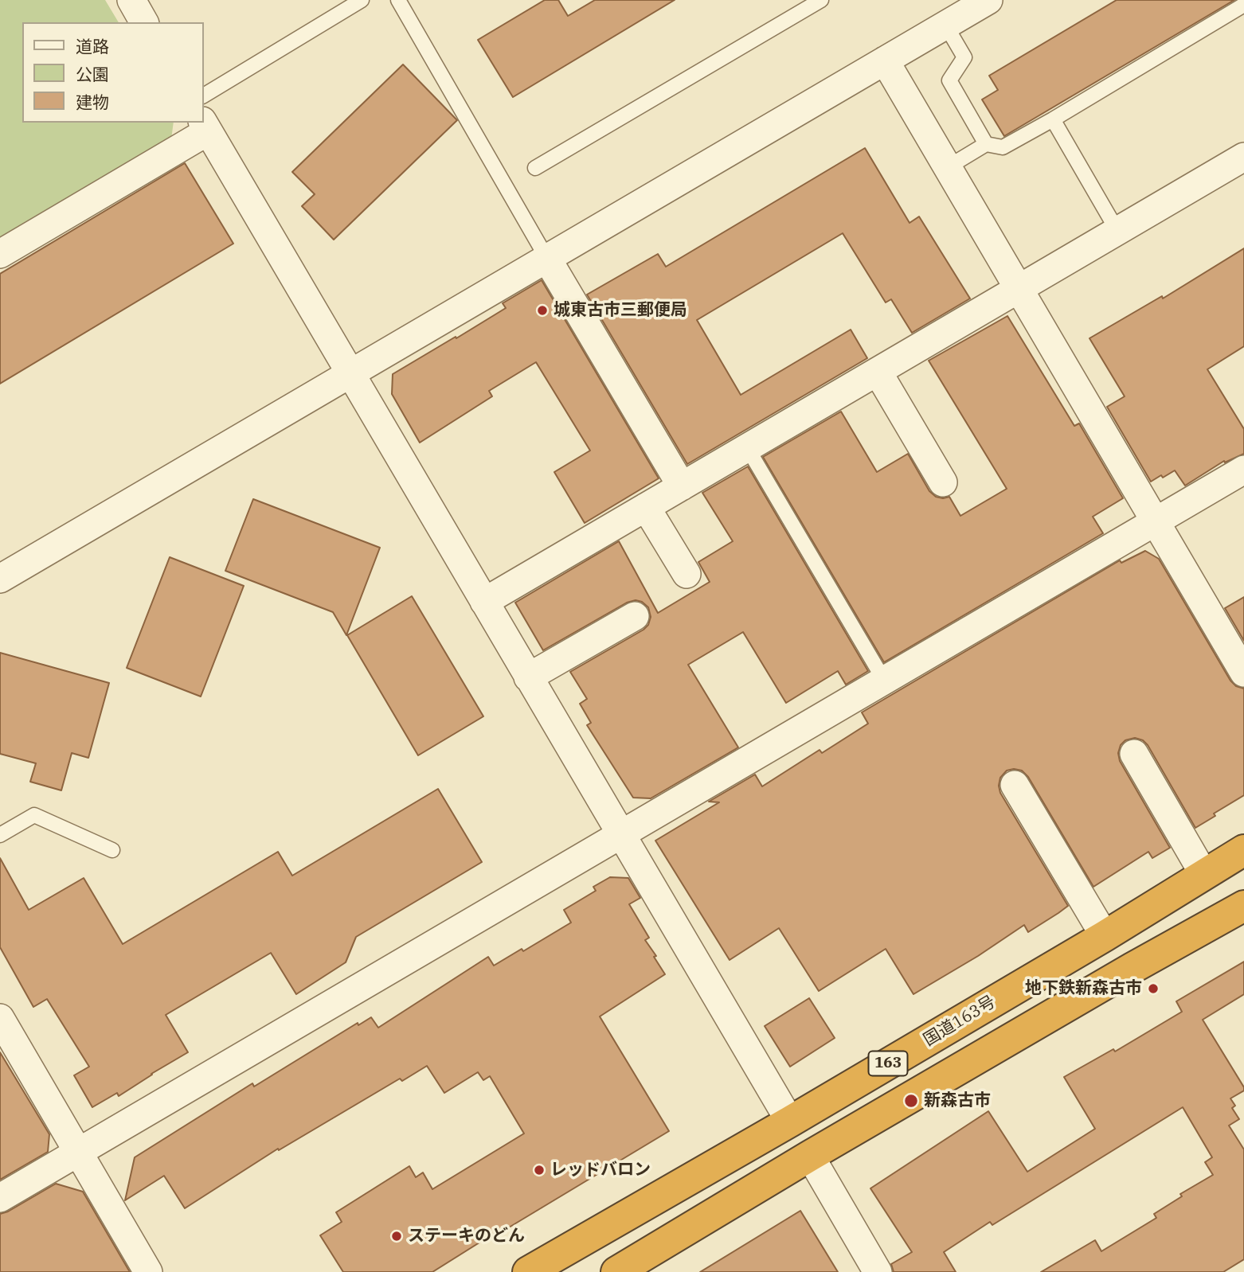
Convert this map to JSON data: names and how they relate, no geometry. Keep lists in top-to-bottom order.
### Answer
{
  "streets": {
    "highway": ["国道163号", "163"]
  },
  "places": [
    "城東古市三郵便局",
    "地下鉄新森古市",
    "新森古市",
    "レッドバロン",
    "ステーキのどん"
  ],
  "legend": ["道路", "公園", "建物"]
}
